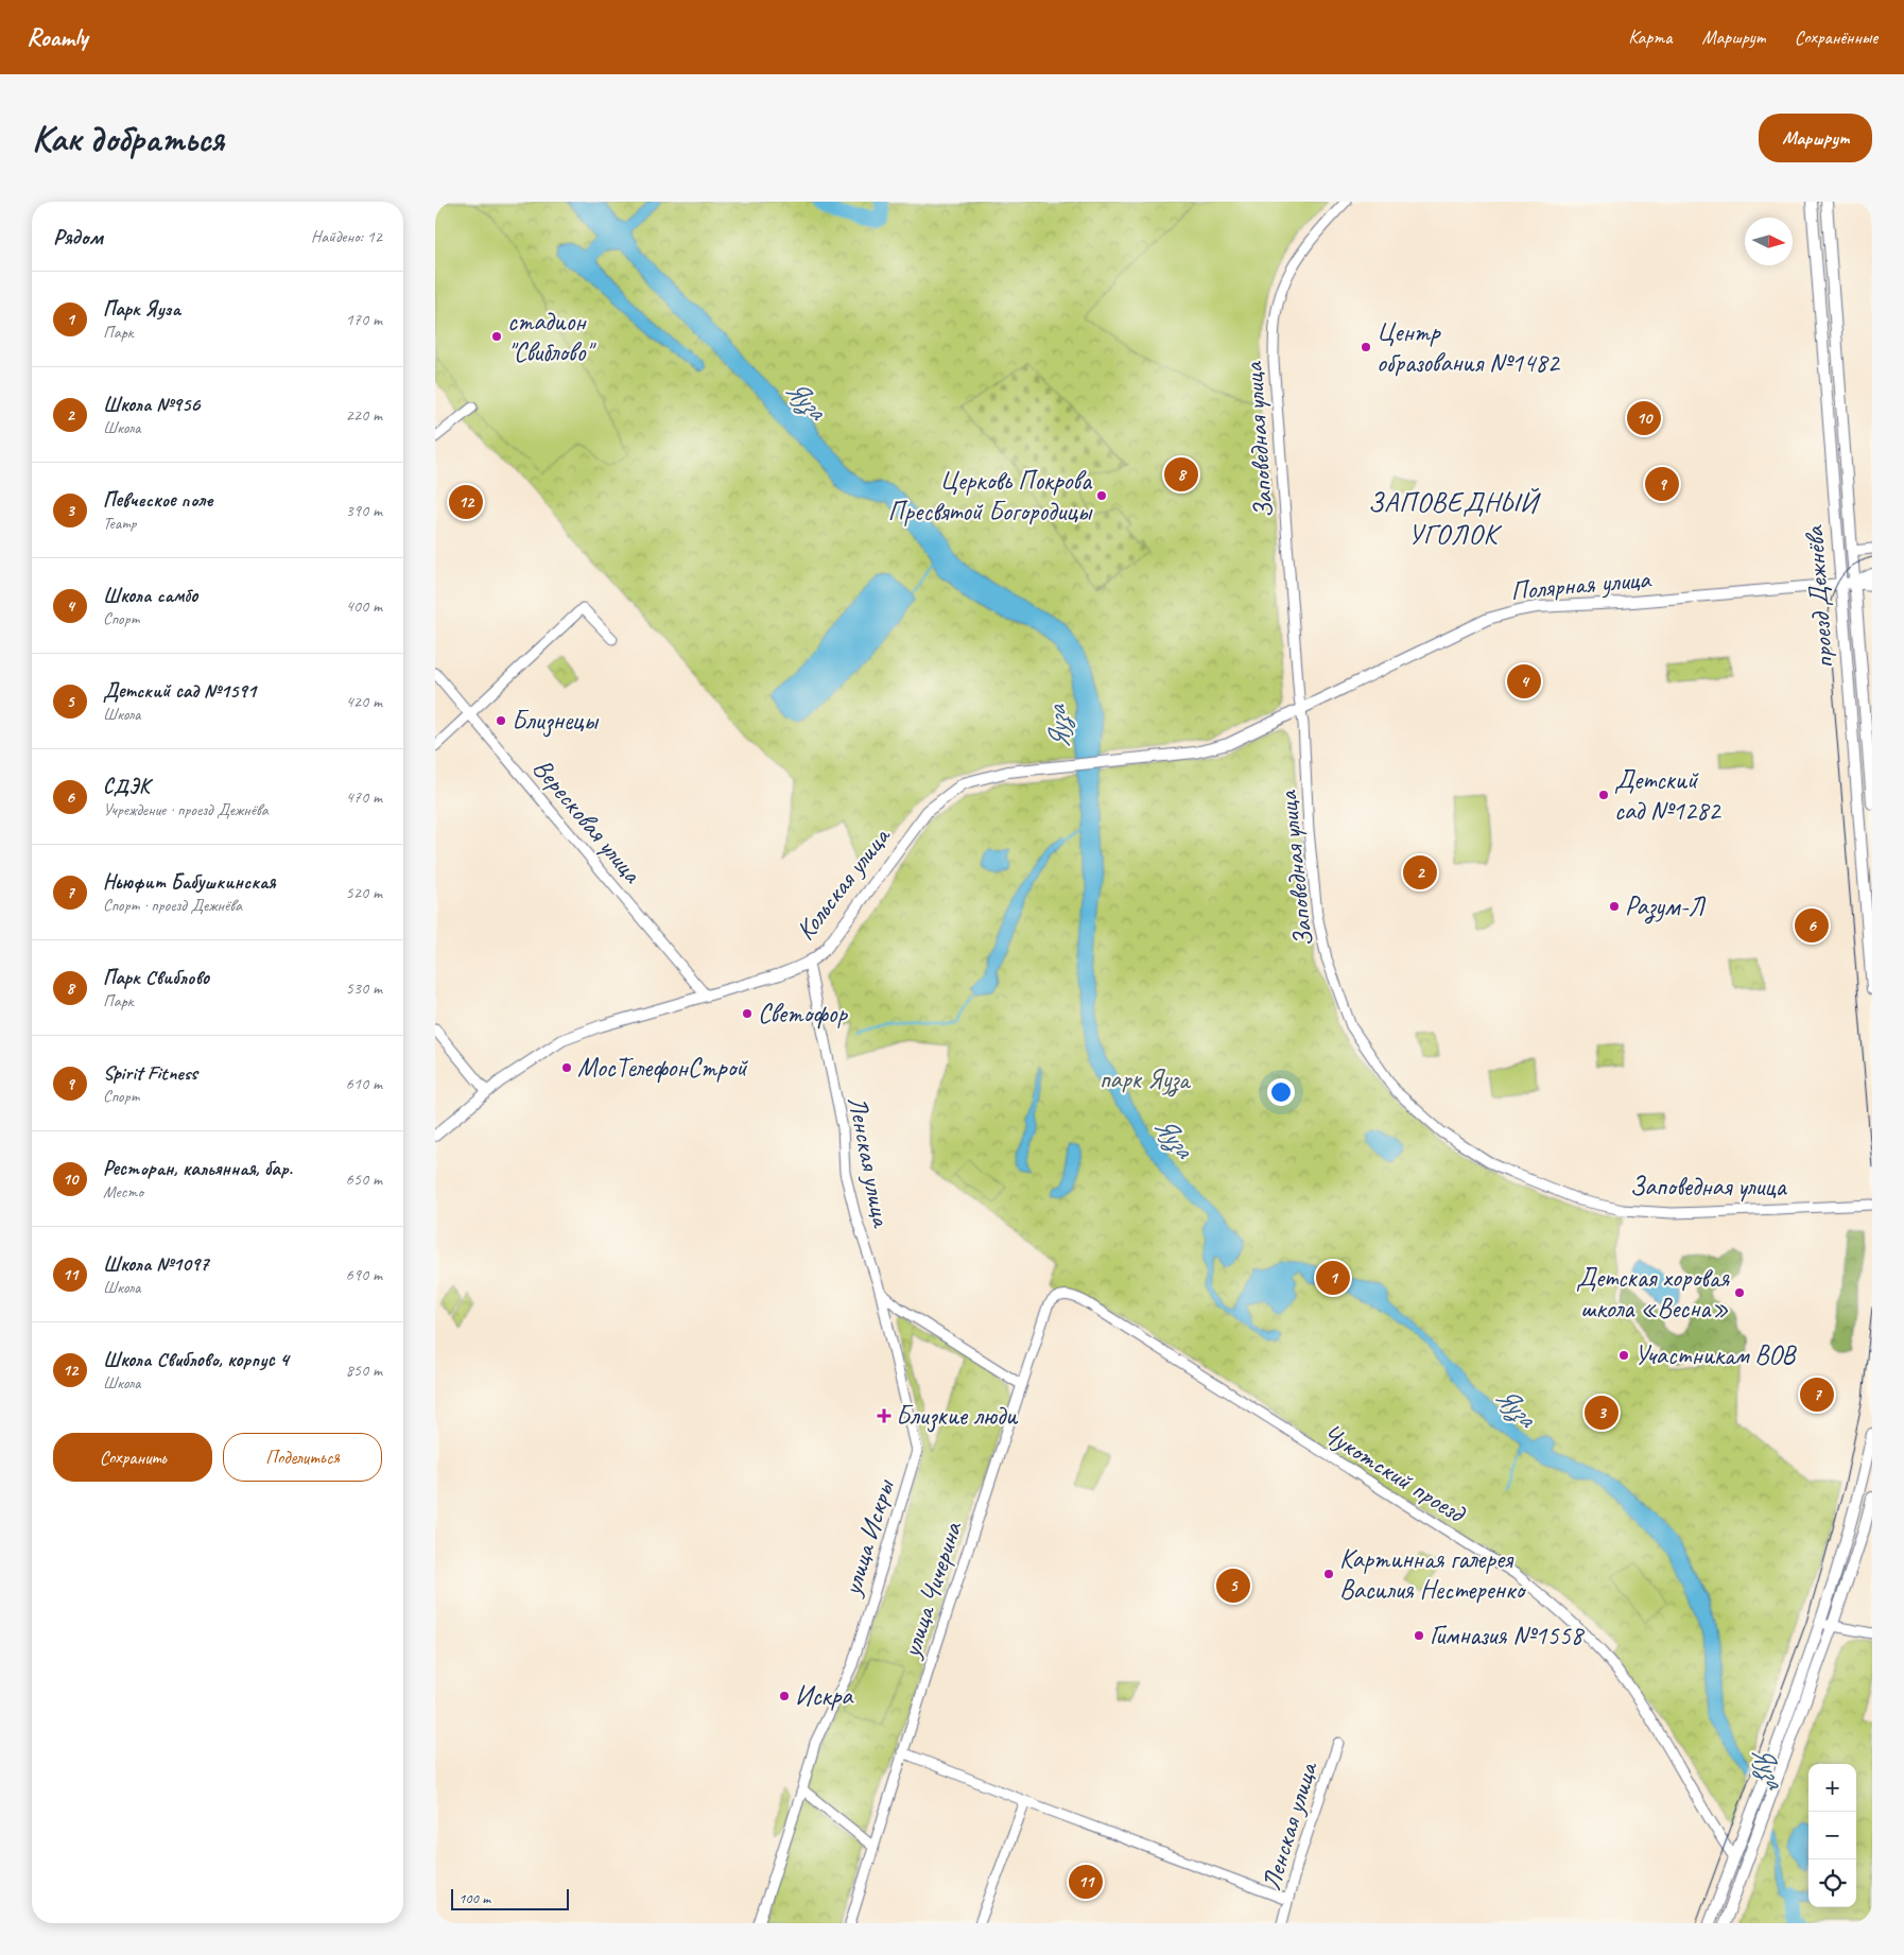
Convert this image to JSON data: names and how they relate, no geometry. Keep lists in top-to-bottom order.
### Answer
{
  "streets": {
    "main road": ["Полярная улица", "проезд Дежнёва", "Кольская улица"],
    "street": [
      "Заповедная улица",
      "Вересковая улица",
      "Ленская улица",
      "Чукотский проезд",
      "улица Искры",
      "улица Чичерина"
    ]
  },
  "crossings": [
    ["Заповедная улица", "Полярная улица"],
    ["Полярная улица", "проезд Дежнёва"],
    ["Полярная улица", "Кольская улица"],
    ["Вересковая улица", "Кольская улица"],
    ["Кольская улица", "Ленская улица"],
    ["Ленская улица", "улица Искры"],
    ["Чукотский проезд", "улица Чичерина"]
  ],
  "districts": ["ЗАПОВЕДНЫЙ УГОЛОК"],
  "water": ["Яуза"],
  "parks": ["парк Яуза"],
  "places": {
    "other": [
      "стадион \"Свиблово\"",
      "Центр образования №1482",
      "Церковь Покрова Пресвятой Богородицы",
      "Близнецы",
      "Детский сад №1282",
      "Разум-Л",
      "Светофор",
      "МосТелефонСтрой",
      "Детская хоровая школа «Весна»",
      "Участникам ВОВ",
      "Картинная галерея Василия Нестеренко",
      "Гимназия №1558",
      "Искра"
    ],
    "health": ["Близкие люди"]
  },
  "scale_bar": "100 m",
  "north": "right",
  "page": {
    "header": "Roamly",
    "nav": ["Карта", "Маршрут", "Сохранённые"],
    "buttons": [
      "Маршрут",
      ["Сохранить", "Поделиться"]
    ],
    "title": "Как добраться",
    "heading": ["Рядом", "Найдено: 12"],
    "list": [
      {
        "mark": "1",
        "name": "Парк Яуза",
        "note": "Парк",
        "value": "170 m"
      },
      {
        "mark": "2",
        "name": "Школа №956",
        "note": "Школа",
        "value": "220 m"
      },
      {
        "mark": "3",
        "name": "Певческое поле",
        "note": "Театр",
        "value": "390 m"
      },
      {
        "mark": "4",
        "name": "Школа самбо",
        "note": "Спорт",
        "value": "400 m"
      },
      {
        "mark": "5",
        "name": "Детский сад №1591",
        "note": "Школа",
        "value": "420 m"
      },
      {
        "mark": "6",
        "name": "СДЭК",
        "note": "Учреждение · проезд Дежнёва",
        "value": "470 m"
      },
      {
        "mark": "7",
        "name": "Ньюфит Бабушкинская",
        "note": "Спорт · проезд Дежнёва",
        "value": "520 m"
      },
      {
        "mark": "8",
        "name": "Парк Свиблово",
        "note": "Парк",
        "value": "530 m"
      },
      {
        "mark": "9",
        "name": "Spirit Fitness",
        "note": "Спорт",
        "value": "610 m"
      },
      {
        "mark": "10",
        "name": "Ресторан, кальянная, бар.",
        "note": "Место",
        "value": "650 m"
      },
      {
        "mark": "11",
        "name": "Школа №1097",
        "note": "Школа",
        "value": "690 m"
      },
      {
        "mark": "12",
        "name": "Школа Свиблово, корпус 4",
        "note": "Школа",
        "value": "850 m"
      }
    ],
    "pins": [
      "10",
      "8",
      "9",
      "12",
      "4",
      "2",
      "6",
      "1",
      "7",
      "3",
      "5",
      "11"
    ],
    "map_buttons": ["+", "−"],
    "scale": "100 m"
  }
}
